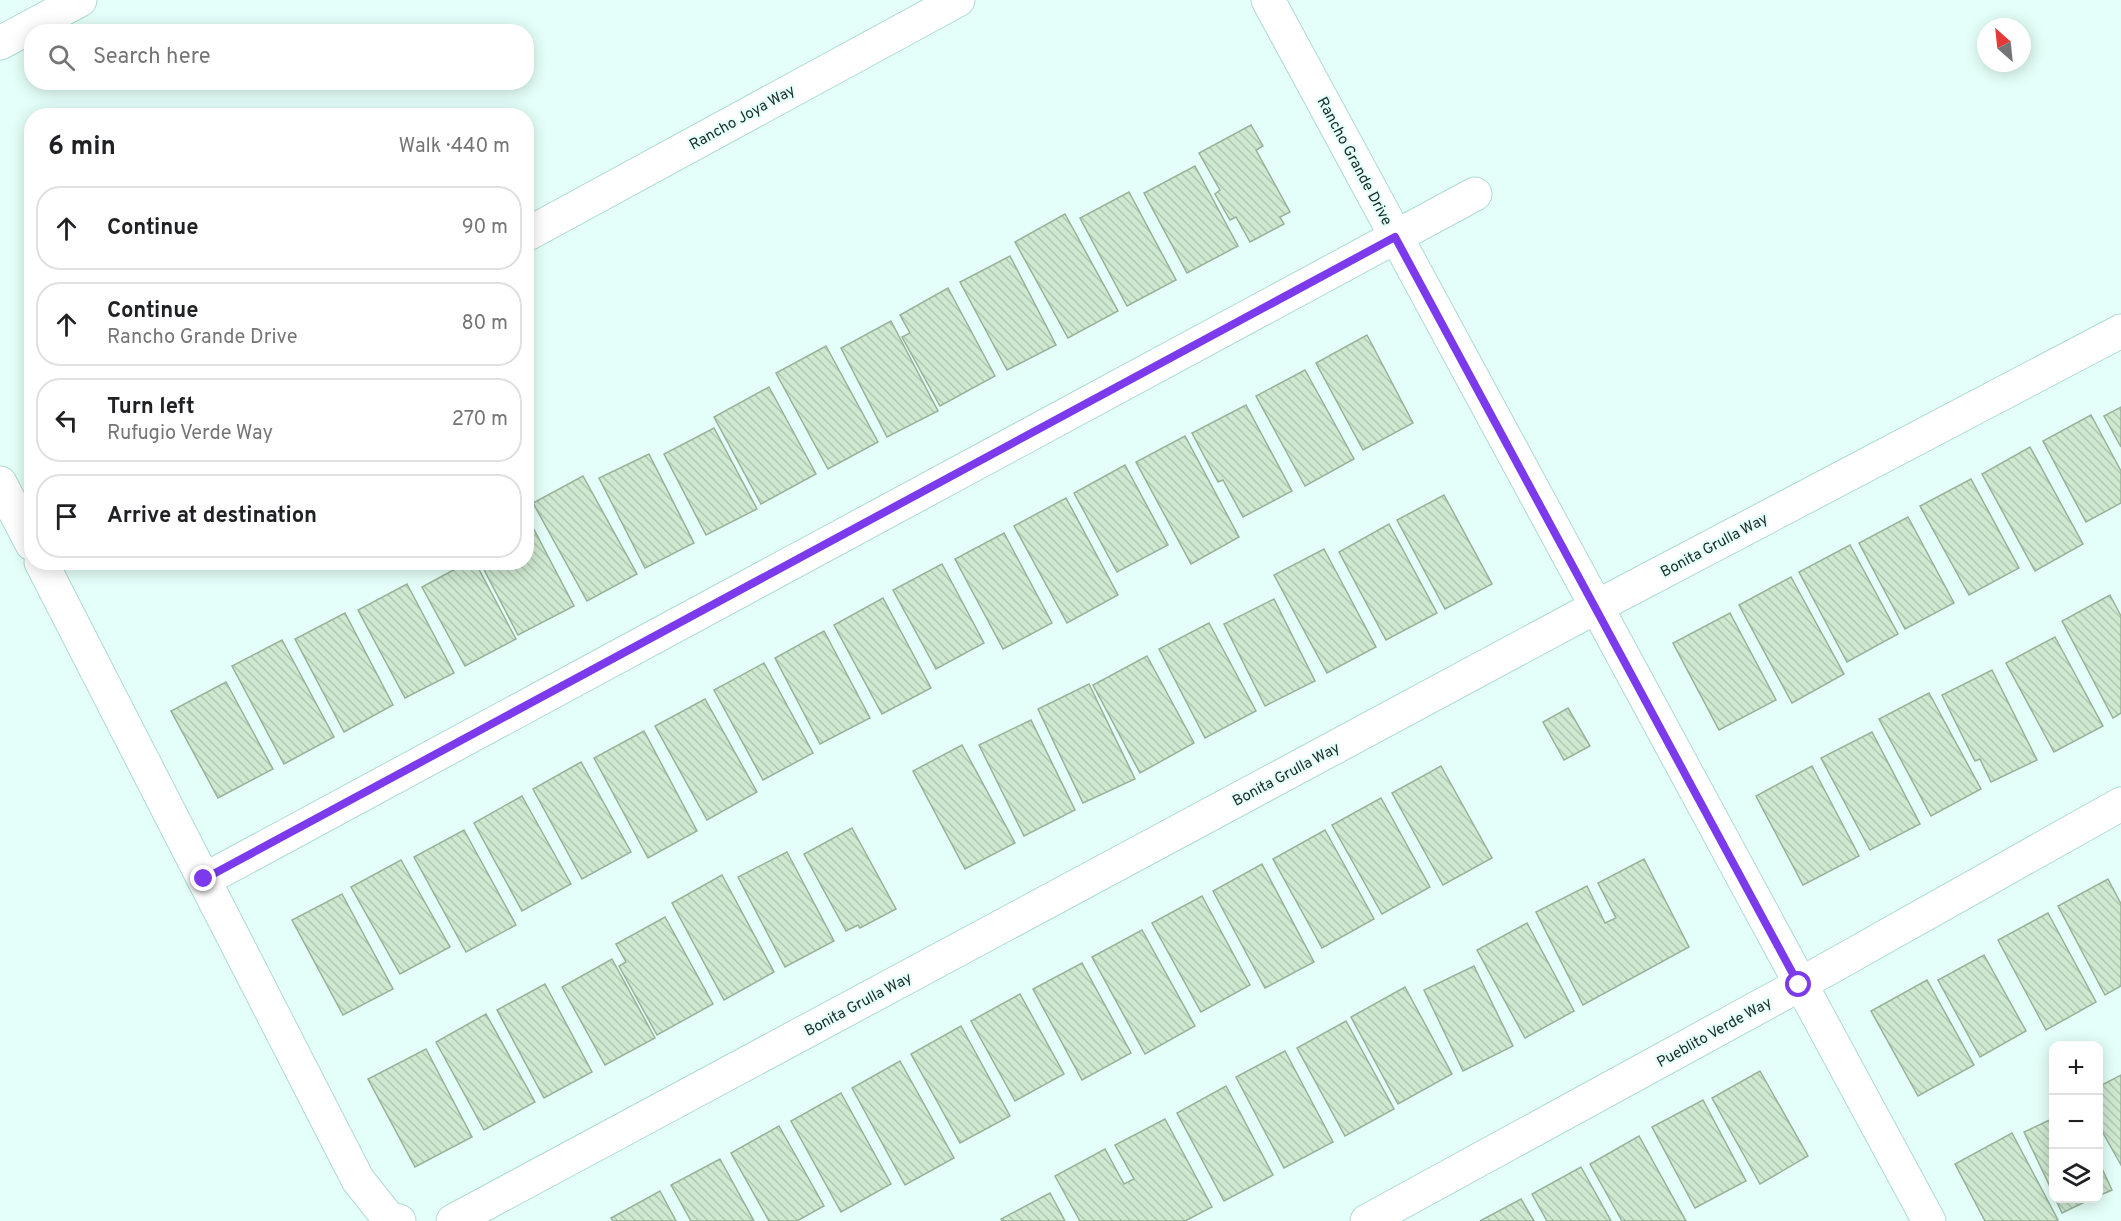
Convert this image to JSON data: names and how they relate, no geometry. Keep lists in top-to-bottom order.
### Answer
{
  "streets": {
    "street": [
      "Rancho Joya Way",
      "Rancho Grande Drive",
      "Bonita Grulla Way",
      "Pueblito Verde Way"
    ]
  },
  "crossings": [
    ["Rancho Grande Drive", "Bonita Grulla Way"],
    ["Rancho Grande Drive", "Pueblito Verde Way"]
  ],
  "north": "top left",
  "page": {
    "search": "Search here",
    "heading": ["6 min", "Walk · 440 m"],
    "list": [
      ["Continue", "90 m"],
      ["Continue", "Rancho Grande Drive", "80 m"],
      ["Turn left", "Rufugio Verde Way", "270 m"],
      "Arrive at destination"
    ],
    "map_buttons": ["+", "−"]
  }
}
